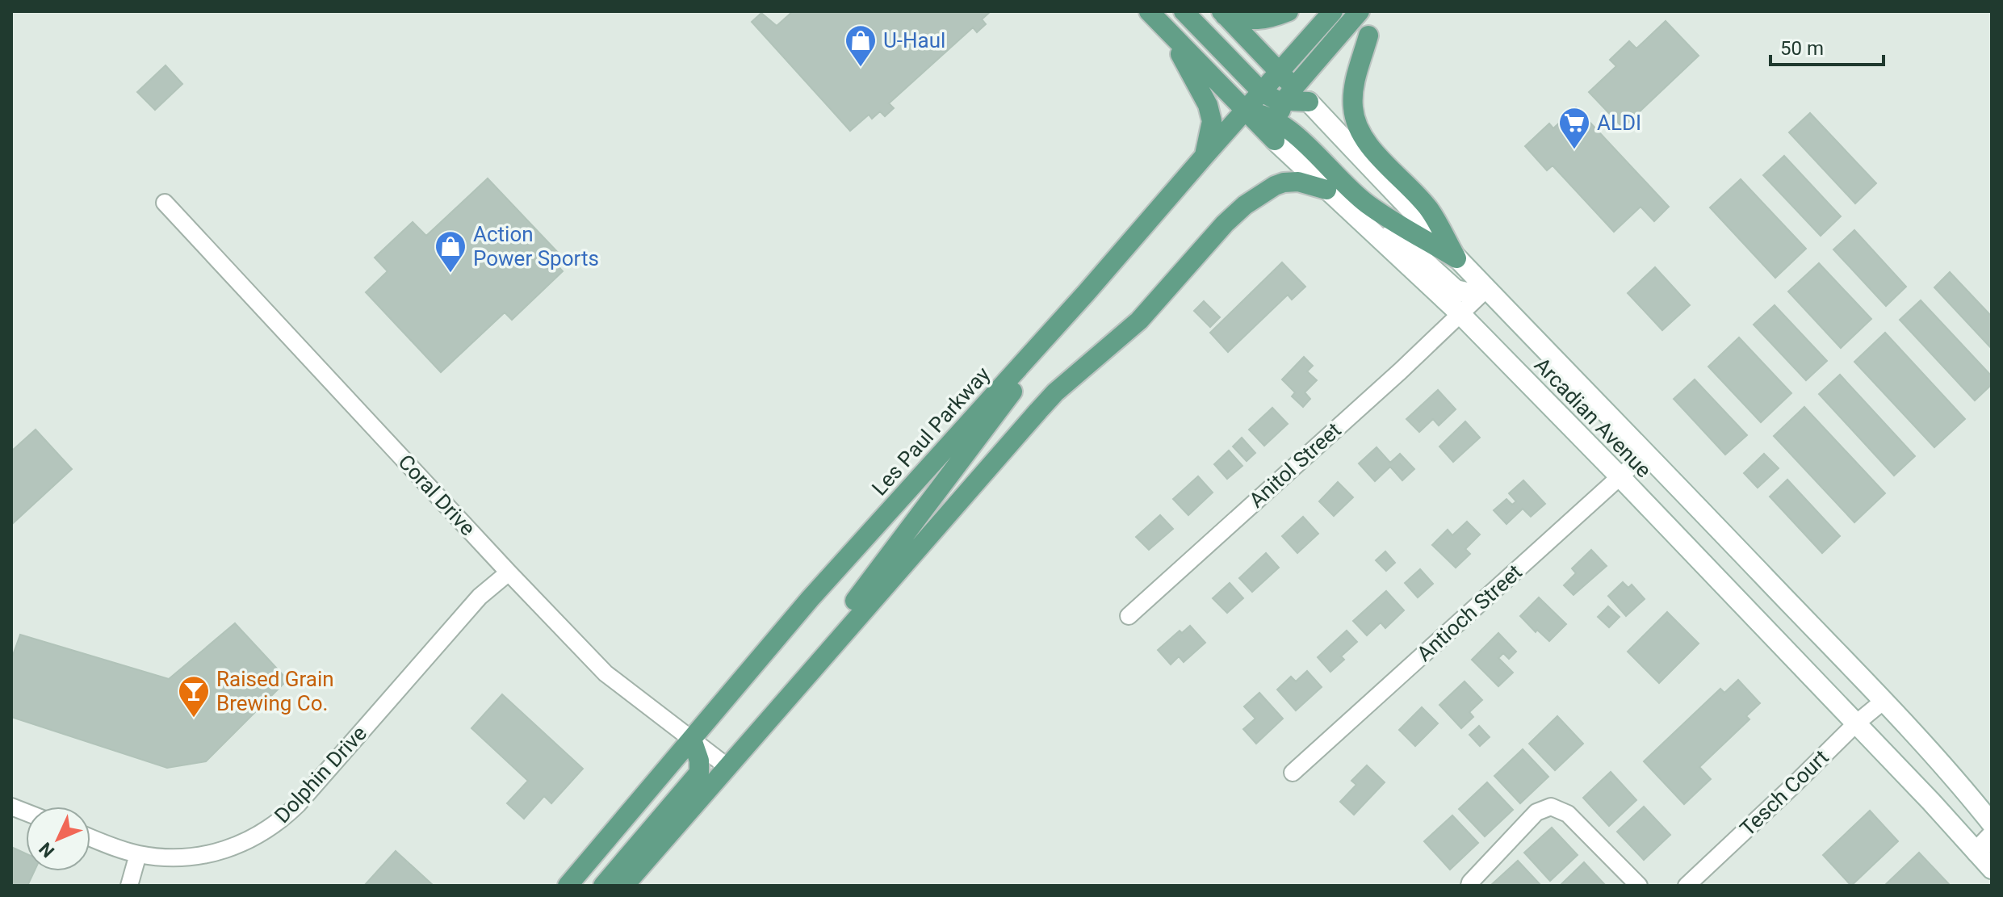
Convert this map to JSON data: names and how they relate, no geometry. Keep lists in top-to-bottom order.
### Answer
{
  "streets": {
    "main road": ["Arcadian Avenue", "Les Paul Parkway"],
    "street": [
      "Anitol Street",
      "Coral Drive",
      "Antioch Street",
      "Dolphin Drive",
      "Tesch Court"
    ]
  },
  "crossings": [
    ["Arcadian Avenue", "Les Paul Parkway"],
    ["Arcadian Avenue", "Anitol Street"],
    ["Arcadian Avenue", "Antioch Street"],
    ["Arcadian Avenue", "Tesch Court"],
    ["Les Paul Parkway", "Coral Drive"],
    ["Coral Drive", "Dolphin Drive"]
  ],
  "places": {
    "shop": ["U-Haul", "Action Power Sports"],
    "supermarket": ["ALDI"],
    "bar": ["Raised Grain Brewing Co."]
  },
  "scale_bar": "50 m",
  "north": "bottom left"
}
